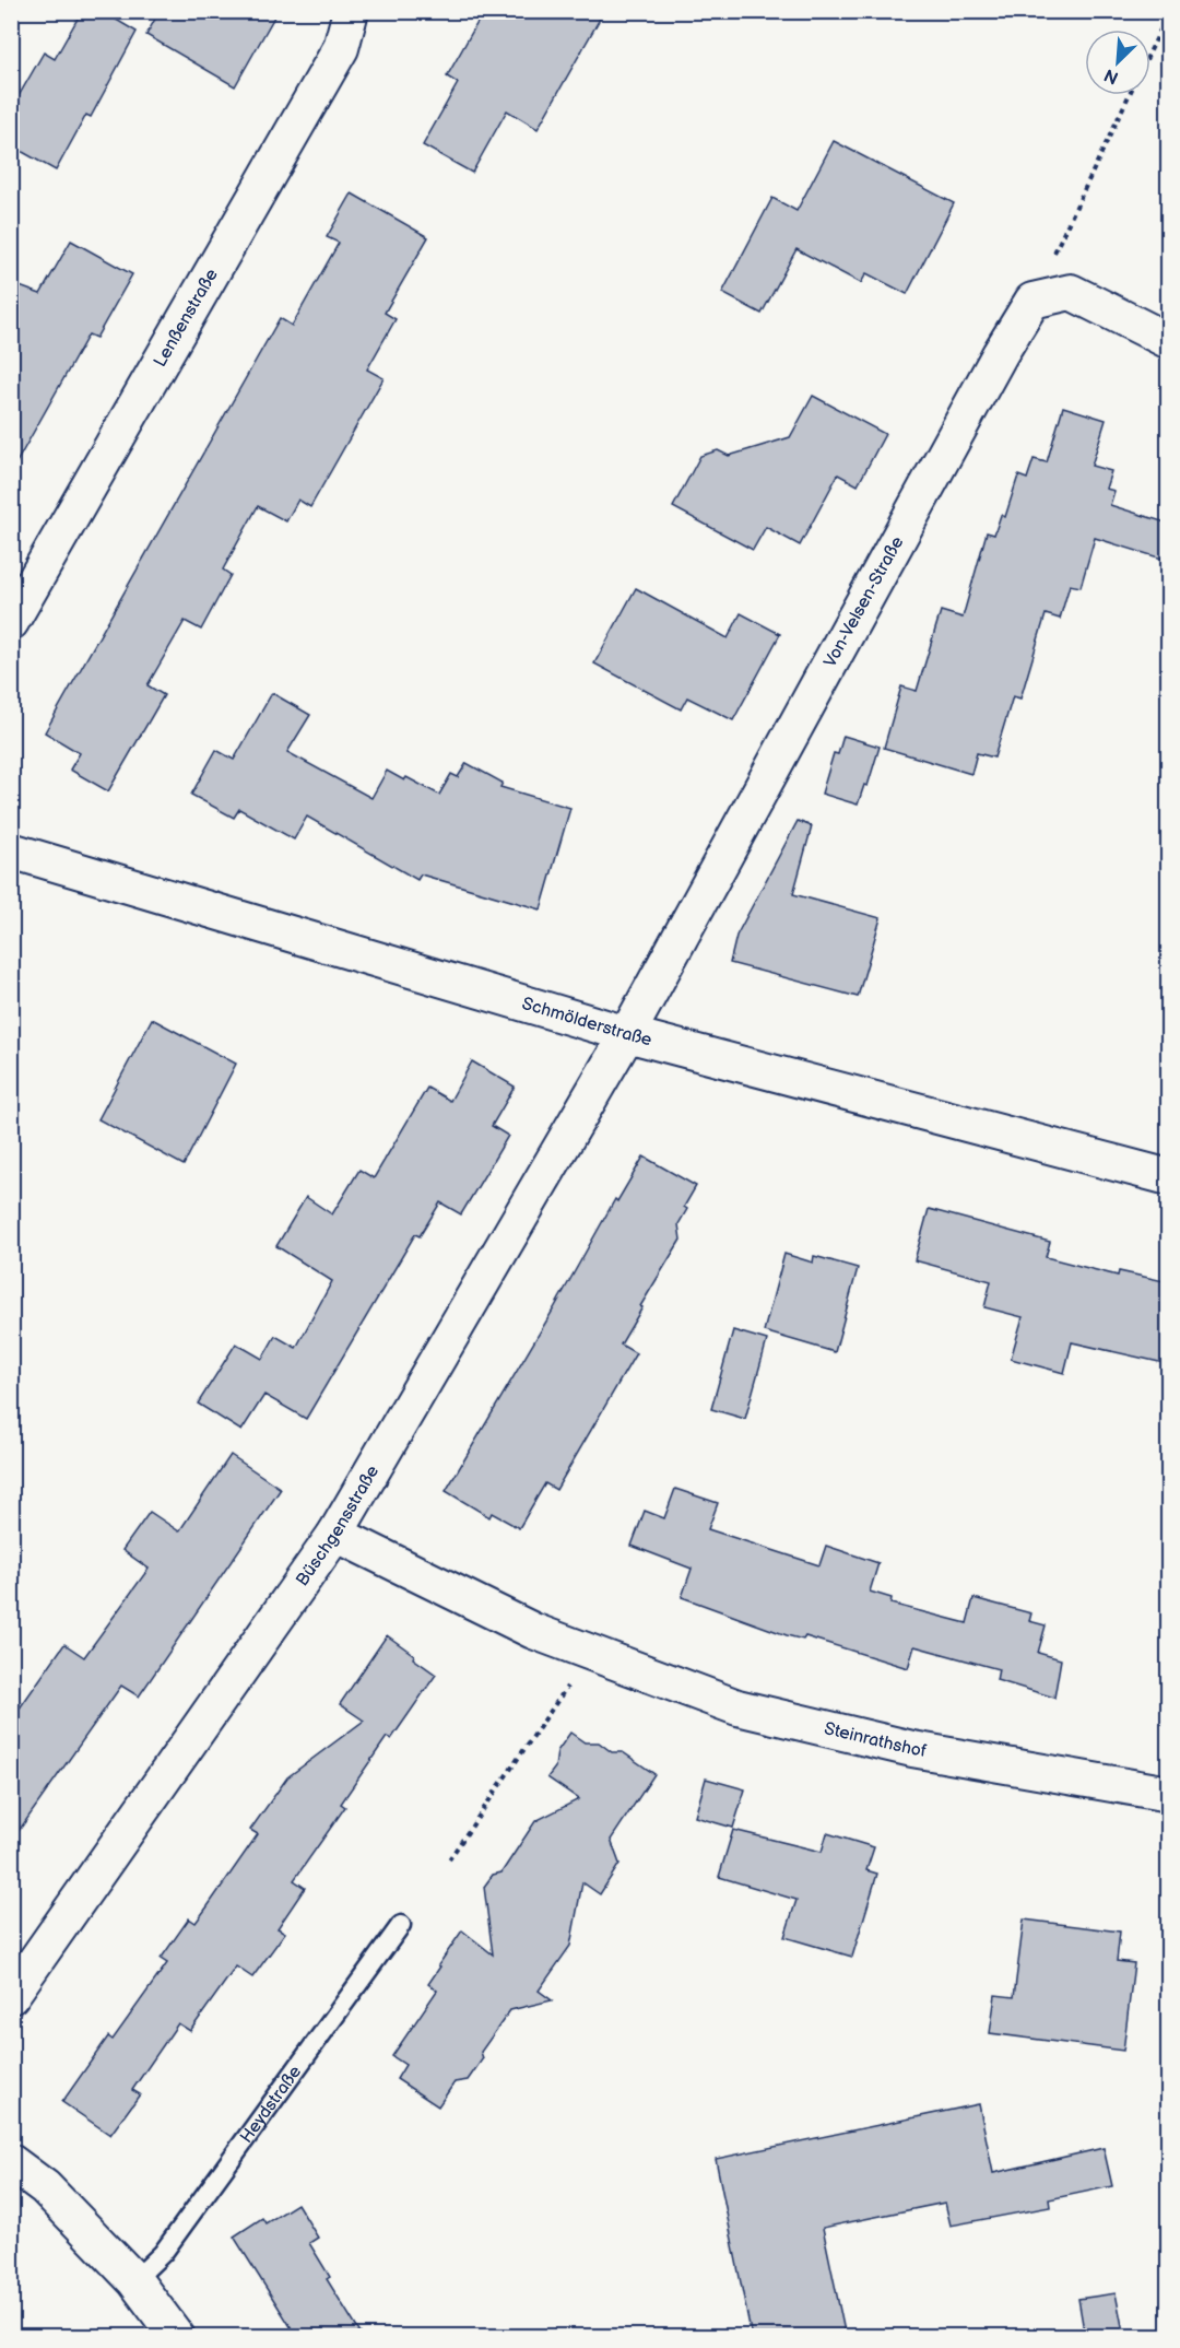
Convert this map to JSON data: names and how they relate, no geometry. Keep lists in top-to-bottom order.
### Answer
{
  "streets": {
    "street": [
      "Lenßenstraße",
      "Von-Velsen-Straße",
      "Schmölderstraße",
      "Büschgensstraße",
      "Steinrathshof"
    ],
    "lane": ["Heydstraße"]
  },
  "crossings": [
    ["Von-Velsen-Straße", "Schmölderstraße"],
    ["Von-Velsen-Straße", "Büschgensstraße"],
    ["Schmölderstraße", "Büschgensstraße"],
    ["Büschgensstraße", "Steinrathshof"]
  ],
  "north": "bottom left"
}
